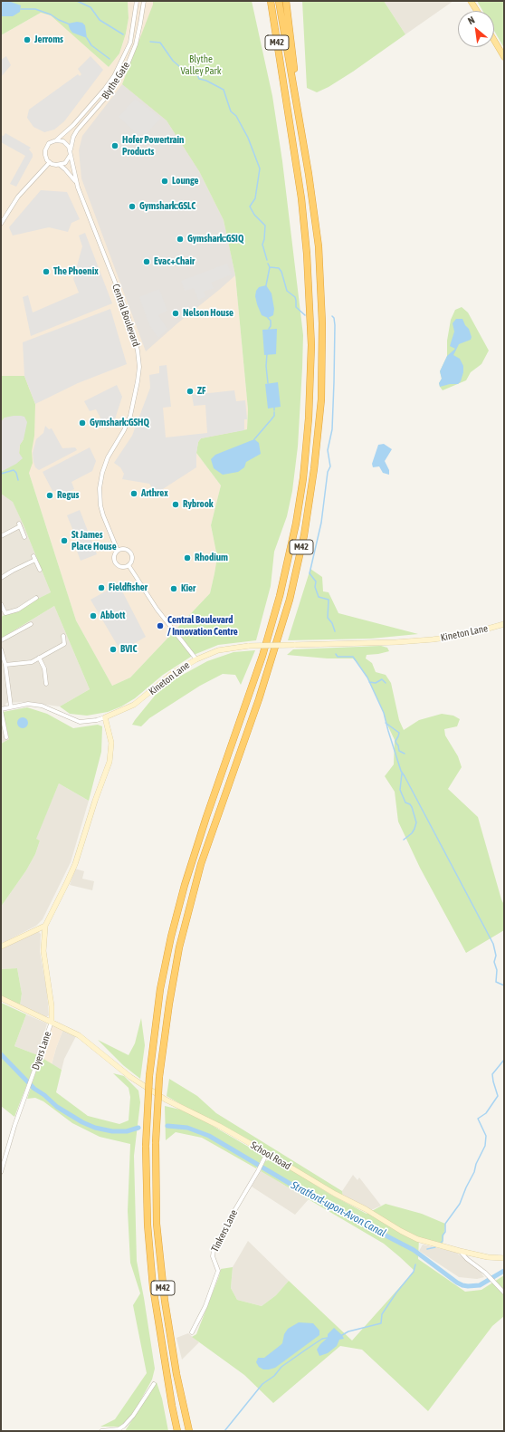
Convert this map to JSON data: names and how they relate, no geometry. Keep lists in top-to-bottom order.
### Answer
{
  "streets": {
    "highway": ["M42"],
    "street": [
      "Blythe Gate",
      "Central Boulevard",
      "Kineton Lane",
      "Dyers Lane",
      "School Road",
      "Tinkers Lane"
    ]
  },
  "crossings": [
    ["Dyers Lane", "School Road"],
    ["School Road", "Tinkers Lane"]
  ],
  "water": ["Stratford-upon-Avon Canal"],
  "parks": ["Blythe Valley Park"],
  "places": [
    "Jerroms",
    "Hofer Powertrain Products",
    "Lounge",
    "Gymshark:GSLC",
    "Gymshark:GSIQ",
    "Evac+Chair",
    "The Phoenix",
    "Nelson House",
    "ZF",
    "Gymshark:GSHQ",
    "Arthrex",
    "Regus",
    "Rybrook",
    "St James Place House",
    "Rhodium",
    "Fieldfisher",
    "Kier",
    "Abbott",
    "Central Boulevard / Innovation Centre",
    "BVIC"
  ],
  "north": "top left"
}
